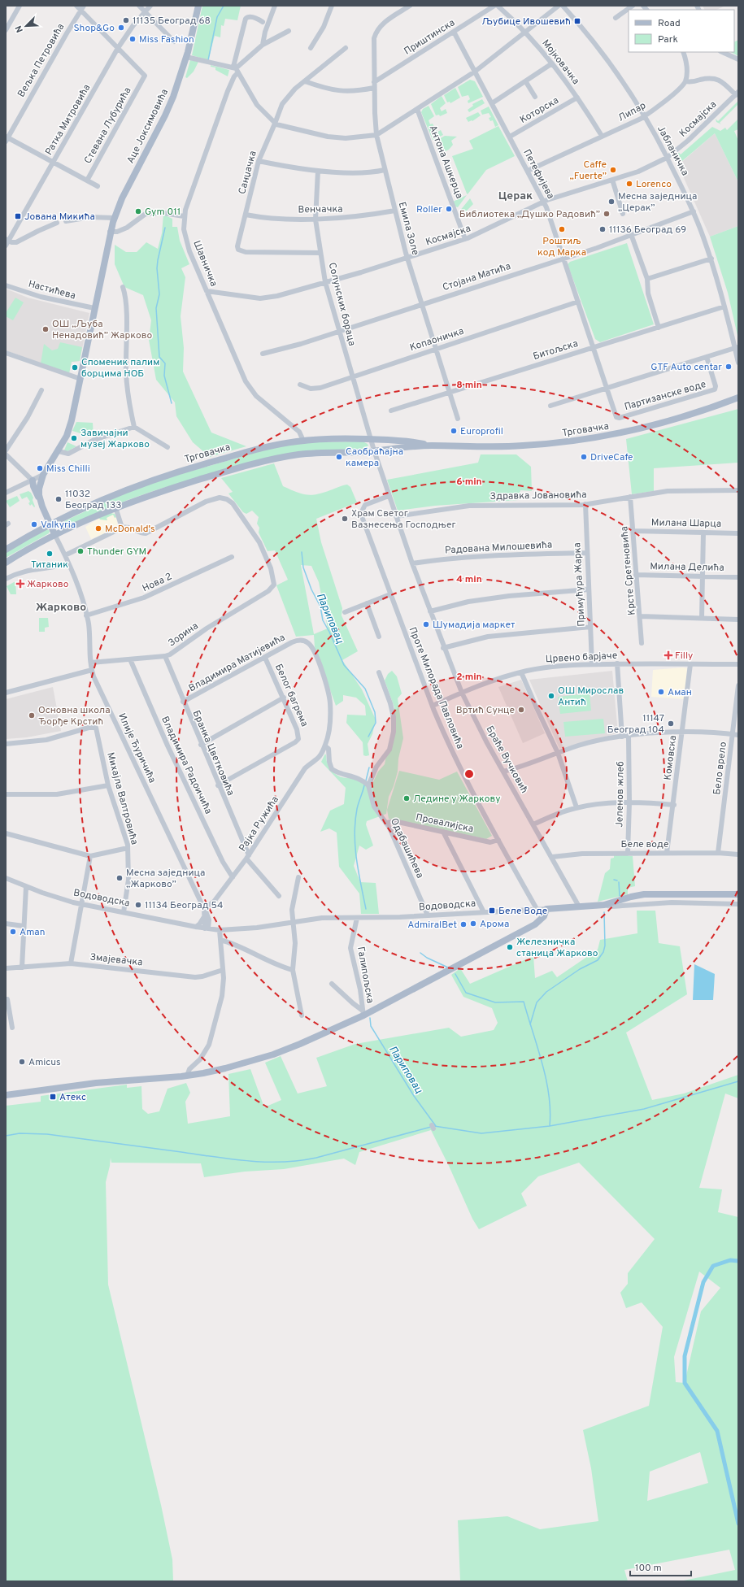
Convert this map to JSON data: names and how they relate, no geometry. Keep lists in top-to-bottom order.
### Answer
{
  "streets": {
    "main road": ["Аце Јоксимовића", "Трговачка", "Водоводска"],
    "street": [
      "Приштинска",
      "Вељка Петровића",
      "Мојковачка",
      "Которска",
      "Липар",
      "Космајска",
      "Ратка Митровића",
      "Стевана Лубурића",
      "Јабланичка",
      "Антона Ашкерца",
      "Санџачка",
      "Петефијева",
      "Венчачка",
      "Емила Золе",
      "Шавничка",
      "Стојана Матића",
      "Настићева",
      "Солунских бораца",
      "Копаоничка",
      "Битољска",
      "Партизанске воде",
      "Здравка Јовановића",
      "Милана Шарца",
      "Радована Милошевића",
      "Милана Делића",
      "Крсте Сретеновића",
      "Нова 2",
      "Примућура Жарка",
      "Зорина",
      "Црвено барјаче",
      "Владимира Матијевића",
      "Проте Милорада Павловића",
      "Белог багрема",
      "Илије Ђуричића",
      "Бранка Цветковића",
      "Комовска",
      "Браће Вучковић",
      "Владимира Радоичића",
      "Бело врело",
      "Јеленов жлеб",
      "Михајла Валтровића",
      "Провалијска",
      "Рајка Ружића",
      "Беле воде",
      "Одабашићева",
      "Змајевачка",
      "Галипољска"
    ]
  },
  "crossings": [
    ["Приштинска", "Санџачка"],
    ["Приштинска", "Петефијева"],
    ["Приштинска", "Емила Золе"],
    ["Мојковачка", "Которска"],
    ["Мојковачка", "Липар"],
    ["Которска", "Петефијева"],
    ["Липар", "Јабланичка"],
    ["Липар", "Петефијева"],
    ["Космајска", "Јабланичка"],
    ["Космајска", "Антона Ашкерца"],
    ["Космајска", "Петефијева"],
    ["Космајска", "Емила Золе"],
    ["Космајска", "Шавничка"],
    ["Космајска", "Солунских бораца"],
    ["Ратка Митровића", "Стевана Лубурића"],
    ["Аце Јоксимовића", "Настићева"],
    ["Аце Јоксимовића", "Трговачка"],
    ["Аце Јоксимовића", "Илије Ђуричића"],
    ["Јабланичка", "Стојана Матића"],
    ["Јабланичка", "Битољска"],
    ["Санџачка", "Венчачка"],
    ["Санџачка", "Солунских бораца"],
    ["Петефијева", "Стојана Матића"],
    ["Петефијева", "Копаоничка"],
    ["Петефијева", "Битољска"],
    ["Петефијева", "Партизанске воде"],
    ["Венчачка", "Емила Золе"],
    ["Венчачка", "Солунских бораца"],
    ["Емила Золе", "Стојана Матића"],
    ["Емила Золе", "Копаоничка"],
    ["Емила Золе", "Битољска"],
    ["Шавничка", "Трговачка"],
    ["Стојана Матића", "Солунских бораца"],
    ["Солунских бораца", "Копаоничка"],
    ["Солунских бораца", "Трговачка"],
    ["Солунских бораца", "Браће Вучковић"],
    ["Трговачка", "Илије Ђуричића"],
    ["Трговачка", "Браће Вучковић"],
    ["Здравка Јовановића", "Крсте Сретеновића"],
    ["Здравка Јовановића", "Примућура Жарка"],
    ["Здравка Јовановића", "Браће Вучковић"],
    ["Милана Шарца", "Крсте Сретеновића"],
    ["Радована Милошевића", "Примућура Жарка"],
    ["Радована Милошевића", "Браће Вучковић"],
    ["Милана Делића", "Крсте Сретеновића"],
    ["Нова 2", "Илије Ђуричића"],
    ["Примућура Жарка", "Црвено барјаче"],
    ["Зорина", "Илије Ђуричића"],
    ["Зорина", "Бранка Цветковића"],
    ["Зорина", "Владимира Радоичића"],
    ["Црвено барјаче", "Проте Милорада Павловића"],
    ["Црвено барјаче", "Комовска"],
    ["Црвено барјаче", "Браће Вучковић"],
    ["Владимира Матијевића", "Белог багрема"],
    ["Владимира Матијевића", "Бранка Цветковића"],
    ["Владимира Матијевића", "Рајка Ружића"],
    ["Проте Милорада Павловића", "Браће Вучковић"],
    ["Проте Милорада Павловића", "Провалијска"],
    ["Проте Милорада Павловића", "Водоводска"],
    ["Белог багрема", "Бранка Цветковића"],
    ["Илије Ђуричића", "Рајка Ружића"],
    ["Илије Ђуричића", "Водоводска"],
    ["Бранка Цветковића", "Рајка Ружића"],
    ["Комовска", "Беле воде"],
    ["Браће Вучковић", "Беле воде"],
    ["Браће Вучковић", "Водоводска"],
    ["Владимира Радоичића", "Рајка Ружића"],
    ["Бело врело", "Беле воде"],
    ["Јеленов жлеб", "Беле воде"],
    ["Михајла Валтровића", "Водоводска"],
    ["Провалијска", "Одабашићева"],
    ["Рајка Ружића", "Одабашићева"],
    ["Одабашићева", "Водоводска"],
    ["Водоводска", "Галипољска"]
  ],
  "districts": ["Церак", "Жарково"],
  "water": ["Париповац"],
  "places": {
    "other": [
      "11135 Београд 68",
      "Shop&Go",
      "Miss Fashion",
      "Caffe „Fuerte”",
      "Lorenco",
      "Месна заједница „Церак”",
      "Roller",
      "Gym 011",
      "Библиотека „Душко Радовић”",
      "Роштиљ код Марка",
      "11136 Београд 69",
      "ОШ „Љуба Ненадовић” Жарково",
      "GTF Auto centar",
      "Споменик палим борцима НОБ",
      "Europrofil",
      "Завичајни музеј Жарково",
      "Саобраћајна камера",
      "DriveCafe",
      "Miss Chilli",
      "11032 Београд 133",
      "Храм Светог Вазнесења Господњег",
      "Valkyria",
      "McDonald's",
      "Thunder GYM",
      "Титаник",
      "Шумадија маркет",
      "Аман",
      "ОШ Мирослав Антић",
      "Вртић Сунце",
      "Основна школа Ђорђе Крстић",
      "11147 Београд 104",
      "Ледине у Жаркову",
      "Месна заједница „Жарково”",
      "11134 Београд 54",
      "Арома",
      "AdmiralBet",
      "Aman",
      "Железничка станица Жарково",
      "Amicus"
    ],
    "transit": [
      "Љубице Ивошевић",
      "Јована Микића",
      "Беле Воде",
      "Атекс"
    ],
    "health": ["Жарково", "Filly"]
  },
  "legend": ["Road", "Park"],
  "scale_bar": "100 m",
  "north": "bottom left",
  "rings": [
    "8 min",
    "6 min",
    "4 min",
    "2 min"
  ]
}
